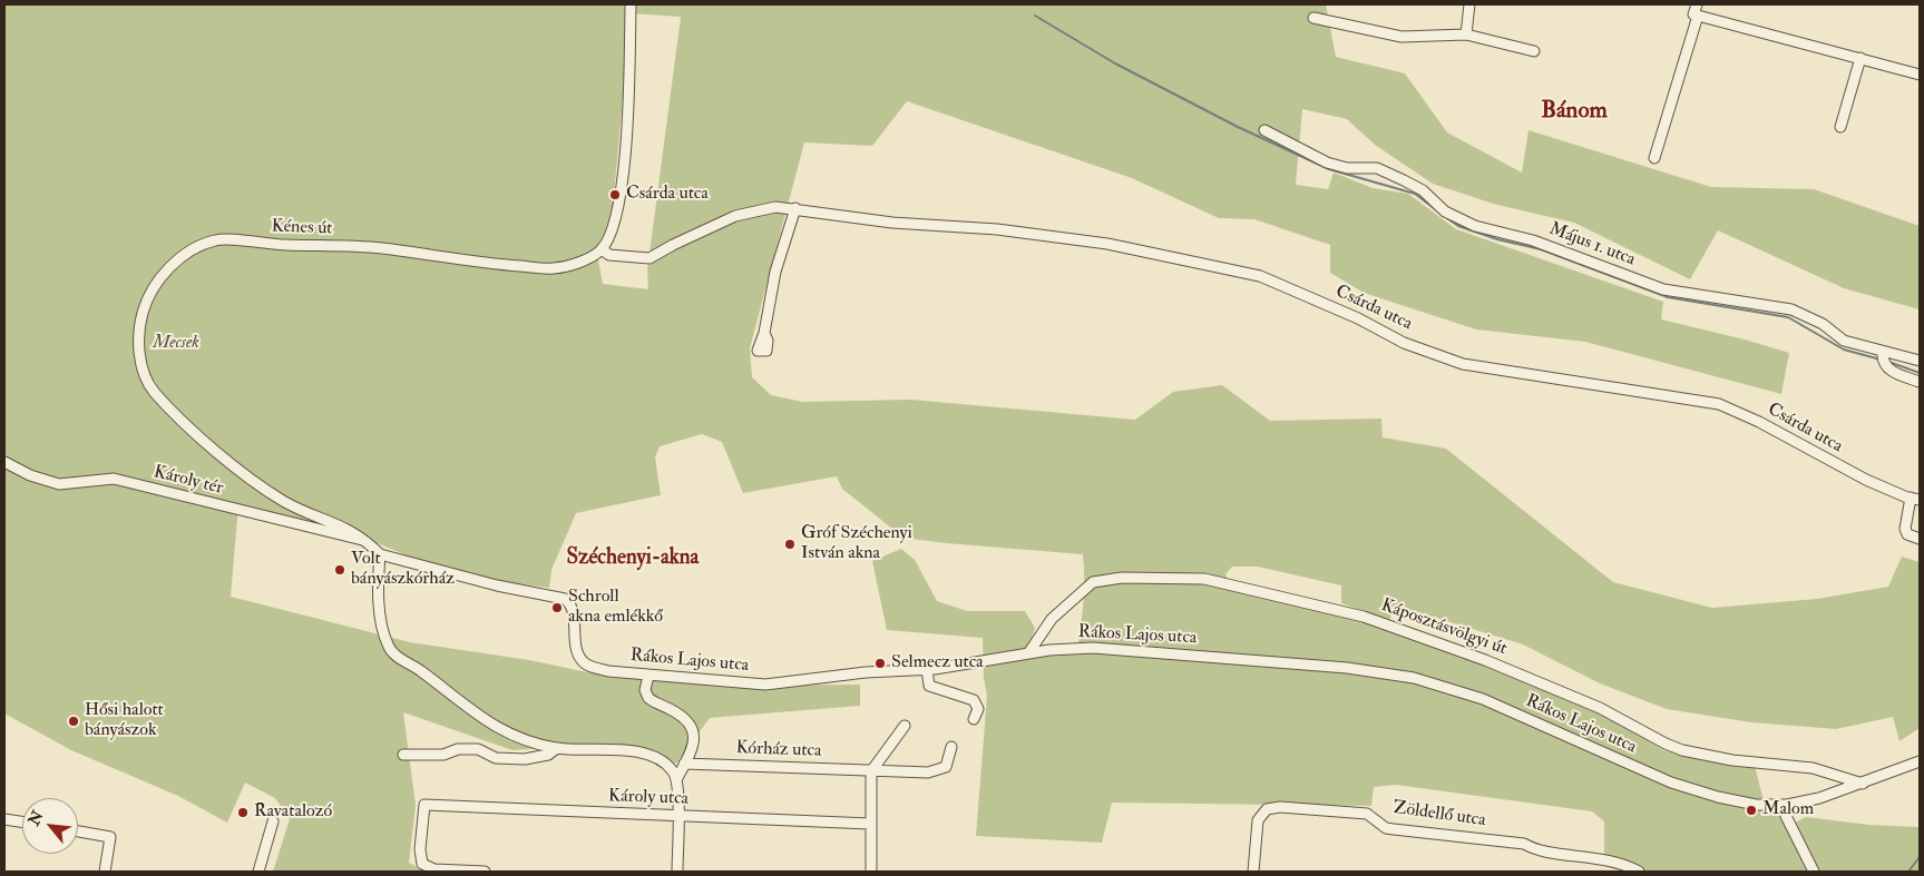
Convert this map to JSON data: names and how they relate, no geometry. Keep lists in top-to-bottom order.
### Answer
{
  "streets": {
    "street": [
      "Kénes út",
      "Május 1. utca",
      "Csárda utca",
      "Károly tér",
      "Káposztásvölgyi út",
      "Rákos Lajos utca",
      "Kórház utca",
      "Károly utca",
      "Zöldellő utca"
    ]
  },
  "crossings": [
    ["Kénes út", "Csárda utca"],
    ["Kénes út", "Károly tér"],
    ["Kénes út", "Rákos Lajos utca"],
    ["Káposztásvölgyi út", "Rákos Lajos utca"]
  ],
  "districts": ["Bánom", "Széchenyi-akna"],
  "parks": ["Mecsek"],
  "places": [
    "Csárda utca",
    "Gróf Széchenyi István akna",
    "Volt bányászkórház",
    "Schroll akna emlékkő",
    "Selmecz utca",
    "Hősi halott bányászok",
    "Malom",
    "Ravatalozó"
  ],
  "north": "top left"
}
